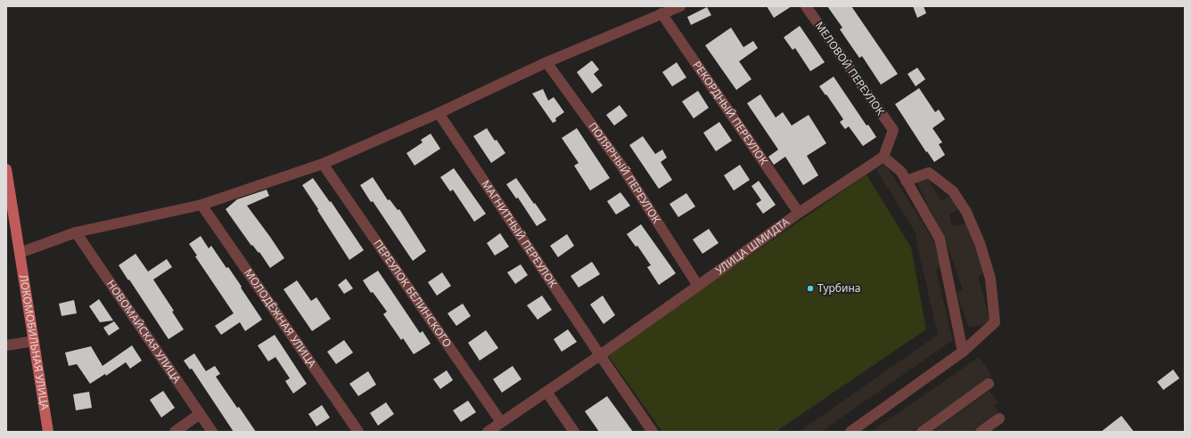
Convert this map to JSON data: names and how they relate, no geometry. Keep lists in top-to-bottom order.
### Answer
{
  "streets": {
    "main road": ["ЛОКОМОБИЛЬНАЯ УЛИЦА"],
    "street": [
      "МЕЛОВОЙ ПЕРЕУЛОК",
      "РЕКОРДНЫЙ ПЕРЕУЛОК",
      "ПОЛЯРНЫЙ ПЕРЕУЛОК",
      "МАГНИТНЫЙ ПЕРЕУЛОК",
      "УЛИЦА ШМИДТА",
      "ПЕРЕУЛОК БЕЛИНСКОГО",
      "МОЛОДЁЖНАЯ УЛИЦА",
      "НОВОМАЙСКАЯ УЛИЦА"
    ]
  },
  "crossings": [
    ["МЕЛОВОЙ ПЕРЕУЛОК", "УЛИЦА ШМИДТА"],
    ["РЕКОРДНЫЙ ПЕРЕУЛОК", "УЛИЦА ШМИДТА"],
    ["ПОЛЯРНЫЙ ПЕРЕУЛОК", "УЛИЦА ШМИДТА"],
    ["МАГНИТНЫЙ ПЕРЕУЛОК", "УЛИЦА ШМИДТА"],
    ["УЛИЦА ШМИДТА", "ПЕРЕУЛОК БЕЛИНСКОГО"]
  ],
  "places": ["Турбина"]
}
